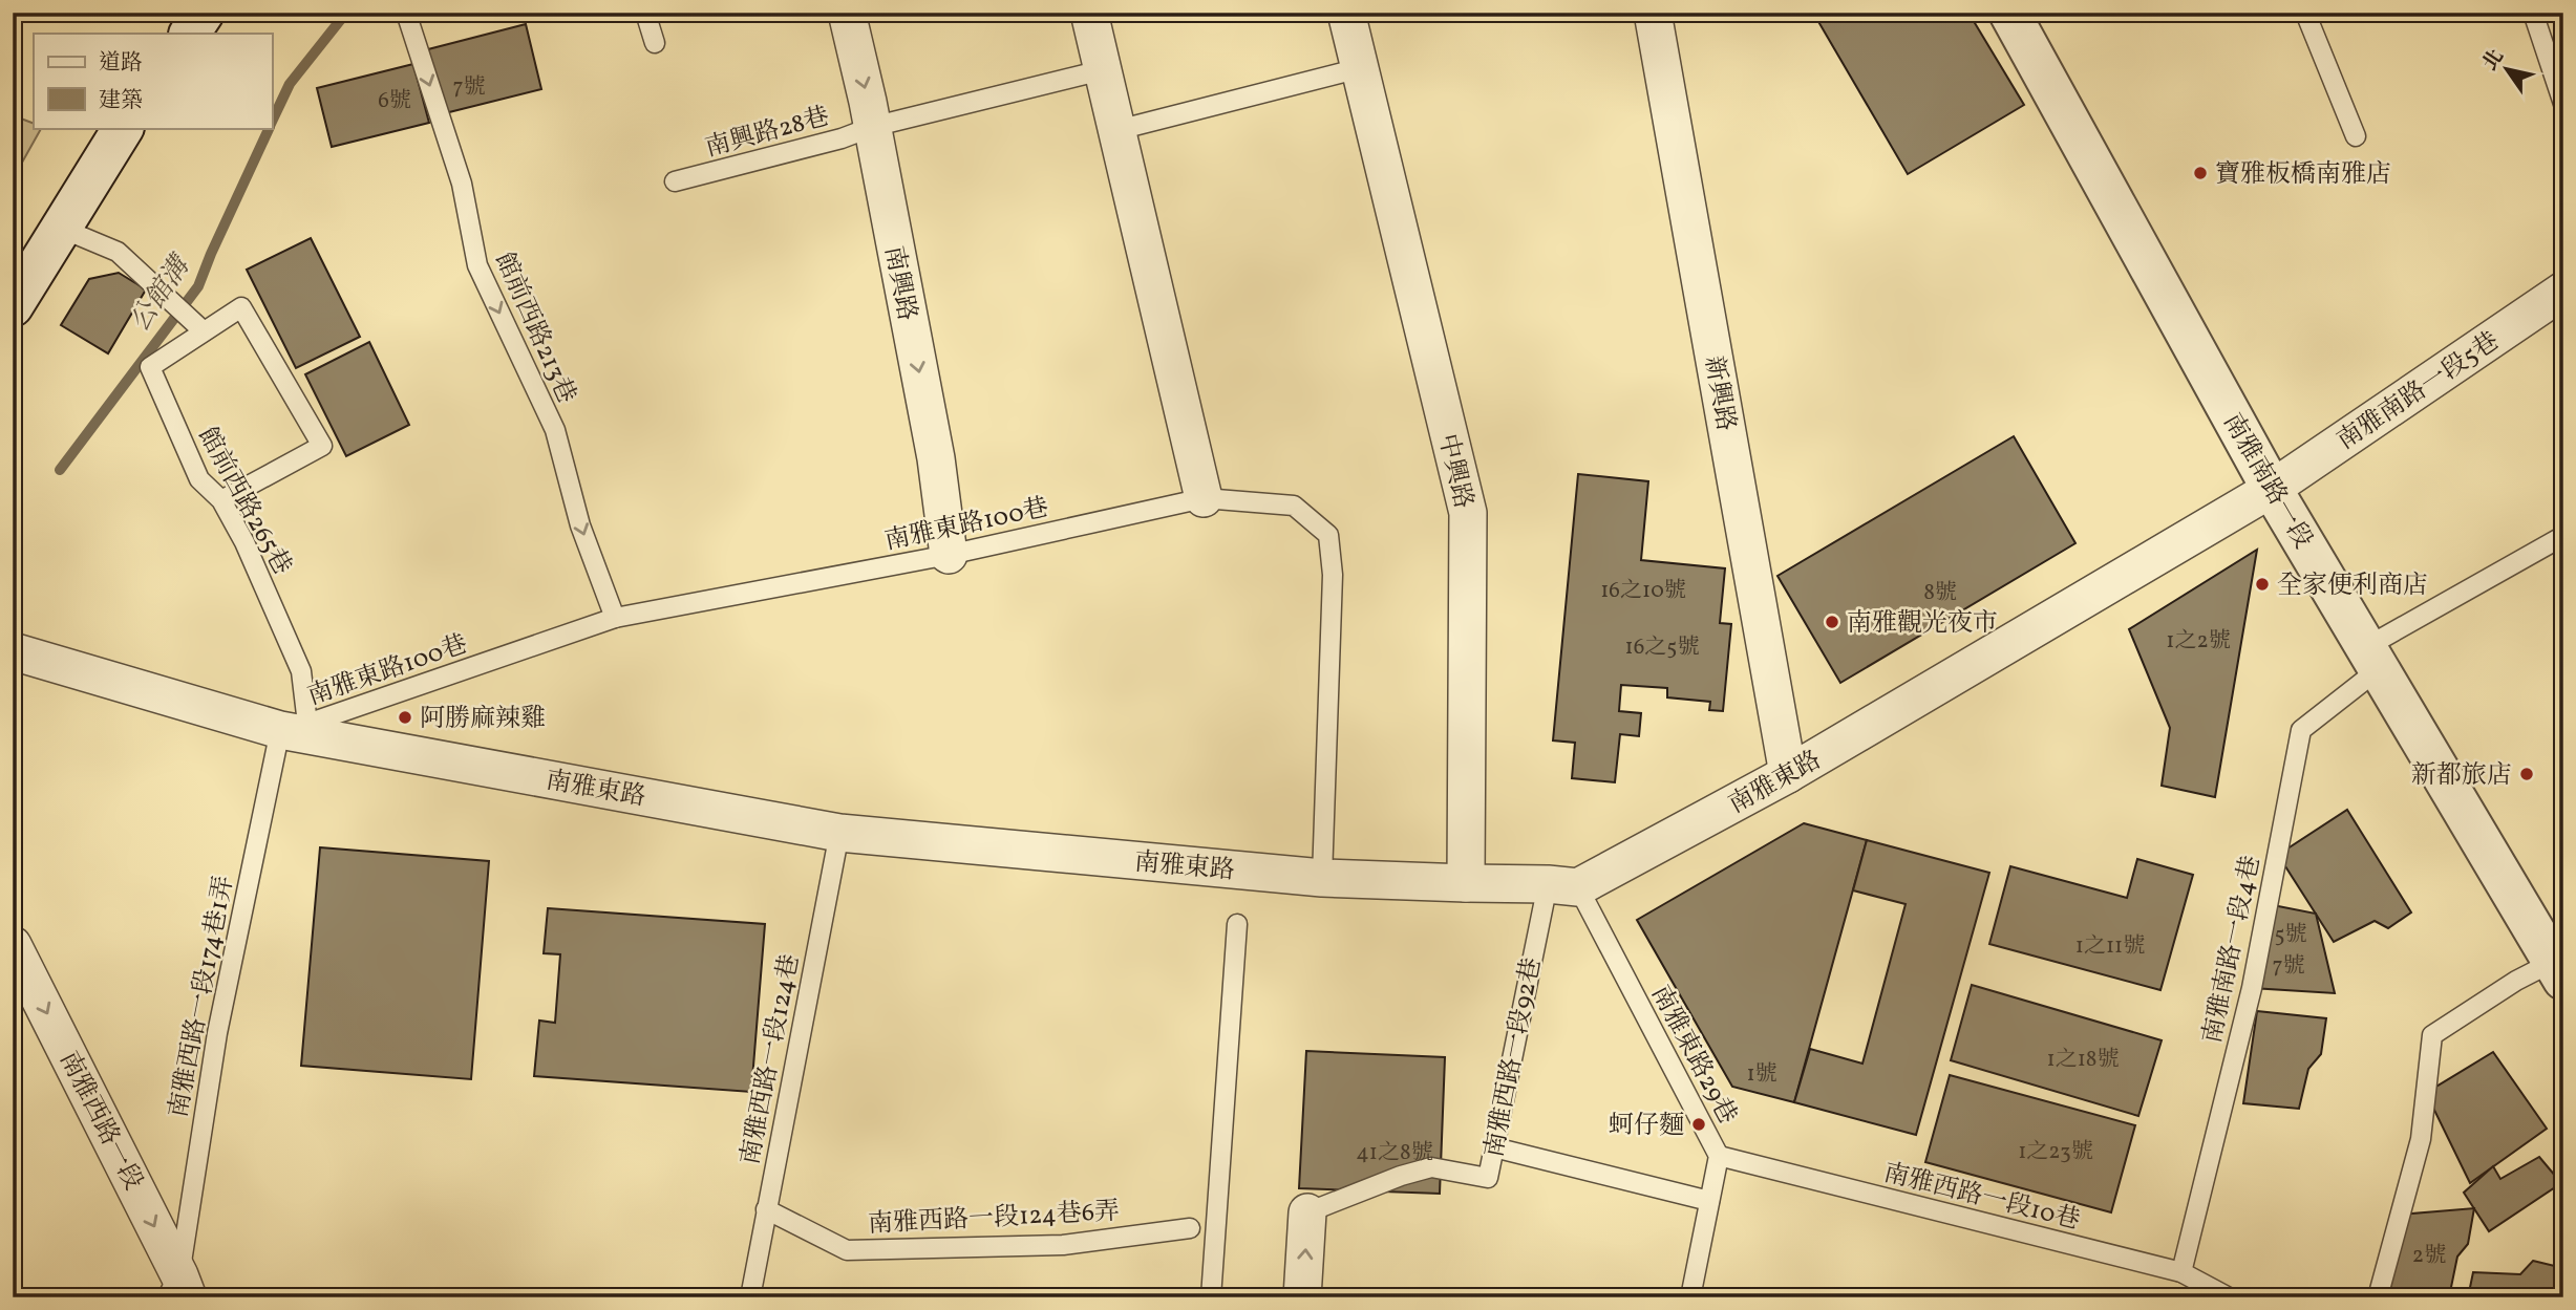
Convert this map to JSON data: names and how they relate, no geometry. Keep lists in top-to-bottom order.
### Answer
{
  "streets": {
    "street": [
      "南興路",
      "南雅南路一段5巷",
      "新興路",
      "中興路",
      "南雅南路一段",
      "南雅東路",
      "南雅西路一段92巷",
      "南雅西路一段"
    ],
    "lane": [
      "南興路28巷",
      "館前西路213巷",
      "館前西路265巷",
      "南雅東路100巷",
      "南雅南路一段4巷",
      "南雅西路一段174巷1弄",
      "南雅東路29巷",
      "南雅西路一段124巷",
      "南雅西路一段10巷",
      "南雅西路一段124巷6弄"
    ]
  },
  "crossings": [
    ["南興路28巷", "南興路"],
    ["南興路", "南雅東路100巷"],
    ["館前西路213巷", "南雅東路100巷"],
    ["南雅南路一段5巷", "南雅南路一段"],
    ["南雅南路一段5巷", "南雅東路"],
    ["新興路", "南雅東路"],
    ["中興路", "南雅東路"],
    ["南雅南路一段", "南雅東路"],
    ["南雅南路一段", "南雅南路一段4巷"],
    ["館前西路265巷", "南雅東路100巷"],
    ["館前西路265巷", "南雅東路"],
    ["館前西路265巷", "南雅西路一段174巷1弄"],
    ["南雅東路100巷", "南雅東路"],
    ["南雅東路100巷", "南雅西路一段174巷1弄"],
    ["南雅東路", "南雅西路一段174巷1弄"],
    ["南雅東路", "南雅東路29巷"],
    ["南雅東路", "南雅西路一段92巷"],
    ["南雅東路", "南雅西路一段124巷"],
    ["南雅南路一段4巷", "南雅西路一段10巷"],
    ["南雅西路一段174巷1弄", "南雅西路一段"],
    ["南雅東路29巷", "南雅西路一段92巷"],
    ["南雅東路29巷", "南雅西路一段10巷"],
    ["南雅西路一段124巷", "南雅西路一段124巷6弄"]
  ],
  "one_way": ["館前西路213巷", "南雅西路一段"],
  "water": ["公館溝"],
  "places": [
    "寶雅板橋南雅店",
    "全家便利商店",
    "南雅觀光夜市",
    "阿勝麻辣雞",
    "新都旅店",
    "蚵仔麵"
  ],
  "house_numbers": [
    "7號",
    "6號",
    "16之10號",
    "8號",
    "1之2號",
    "16之5號",
    "5號",
    "1之11號",
    "7號",
    "1之18號",
    "1號",
    "1之23號",
    "41之8號",
    "2號"
  ],
  "legend": ["道路", "建築"],
  "north": "top left"
}
